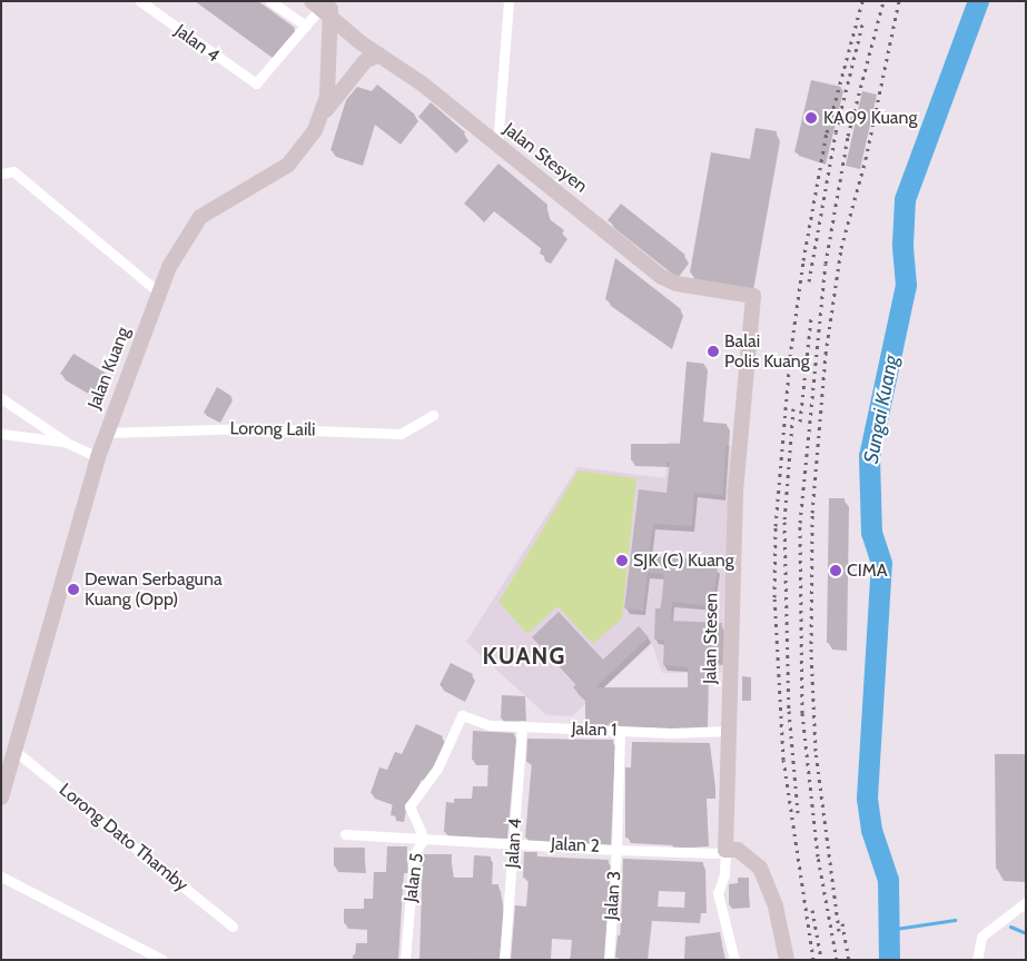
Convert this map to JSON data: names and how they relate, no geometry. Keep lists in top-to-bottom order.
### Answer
{
  "streets": {
    "main road": ["Jalan Stesyen", "Jalan Kuang", "Jalan Stesen"],
    "street": [
      "Jalan 4",
      "Lorong Laili",
      "Jalan 1",
      "Lorong Dato Thamby",
      "Jalan 2",
      "Jalan 5",
      "Jalan 3"
    ]
  },
  "crossings": [
    ["Jalan 4", "Jalan 1"],
    ["Jalan 4", "Jalan 2"],
    ["Jalan Stesyen", "Jalan Kuang"],
    ["Jalan Stesyen", "Jalan Stesen"],
    ["Jalan Kuang", "Lorong Laili"],
    ["Jalan Kuang", "Lorong Dato Thamby"],
    ["Jalan Stesen", "Jalan 1"],
    ["Jalan Stesen", "Jalan 2"],
    ["Jalan 1", "Jalan 5"],
    ["Jalan 1", "Jalan 3"],
    ["Jalan 2", "Jalan 5"],
    ["Jalan 2", "Jalan 3"]
  ],
  "districts": ["KUANG"],
  "water": ["Sungai Kuang"],
  "places": [
    "KA09 Kuang",
    "Balai Polis Kuang",
    "SJK (C) Kuang",
    "CIMA",
    "Dewan Serbaguna Kuang (Opp)"
  ]
}
